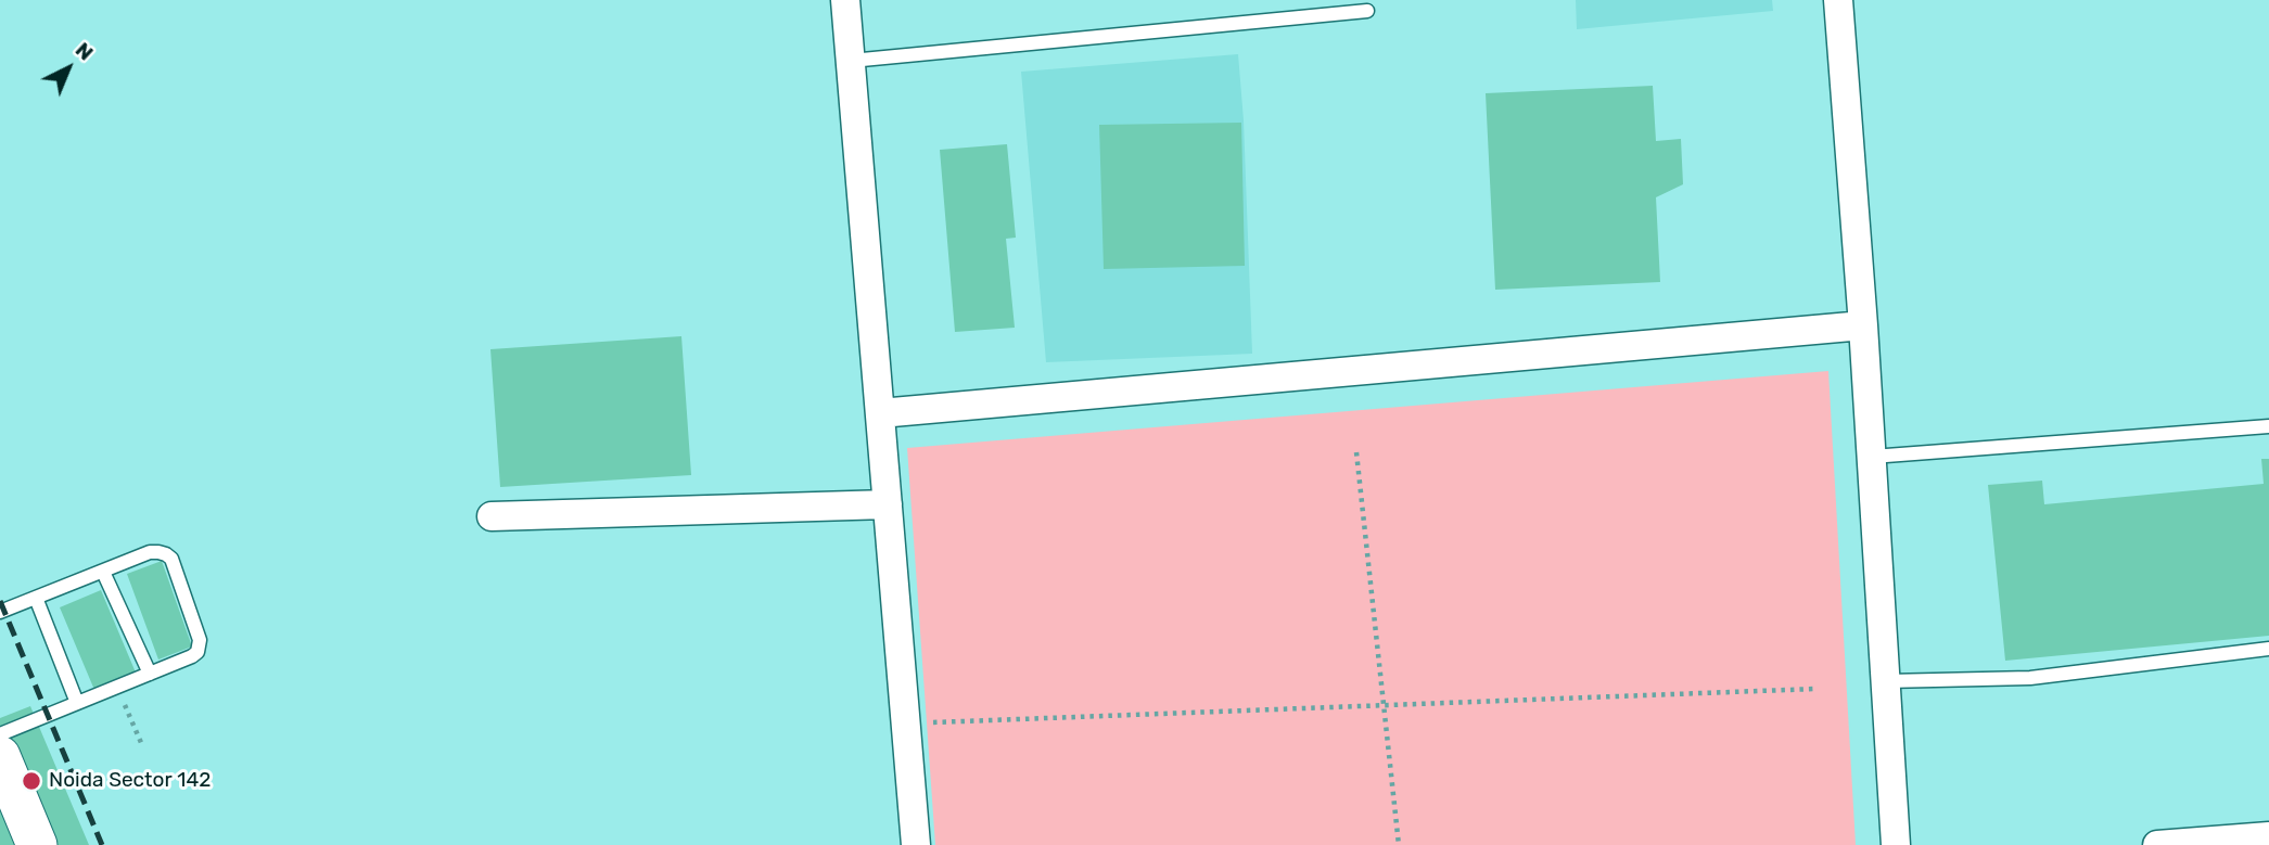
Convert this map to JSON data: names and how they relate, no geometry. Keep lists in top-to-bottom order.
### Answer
{
  "places": ["Noida Sector 142"],
  "north": "top right"
}
